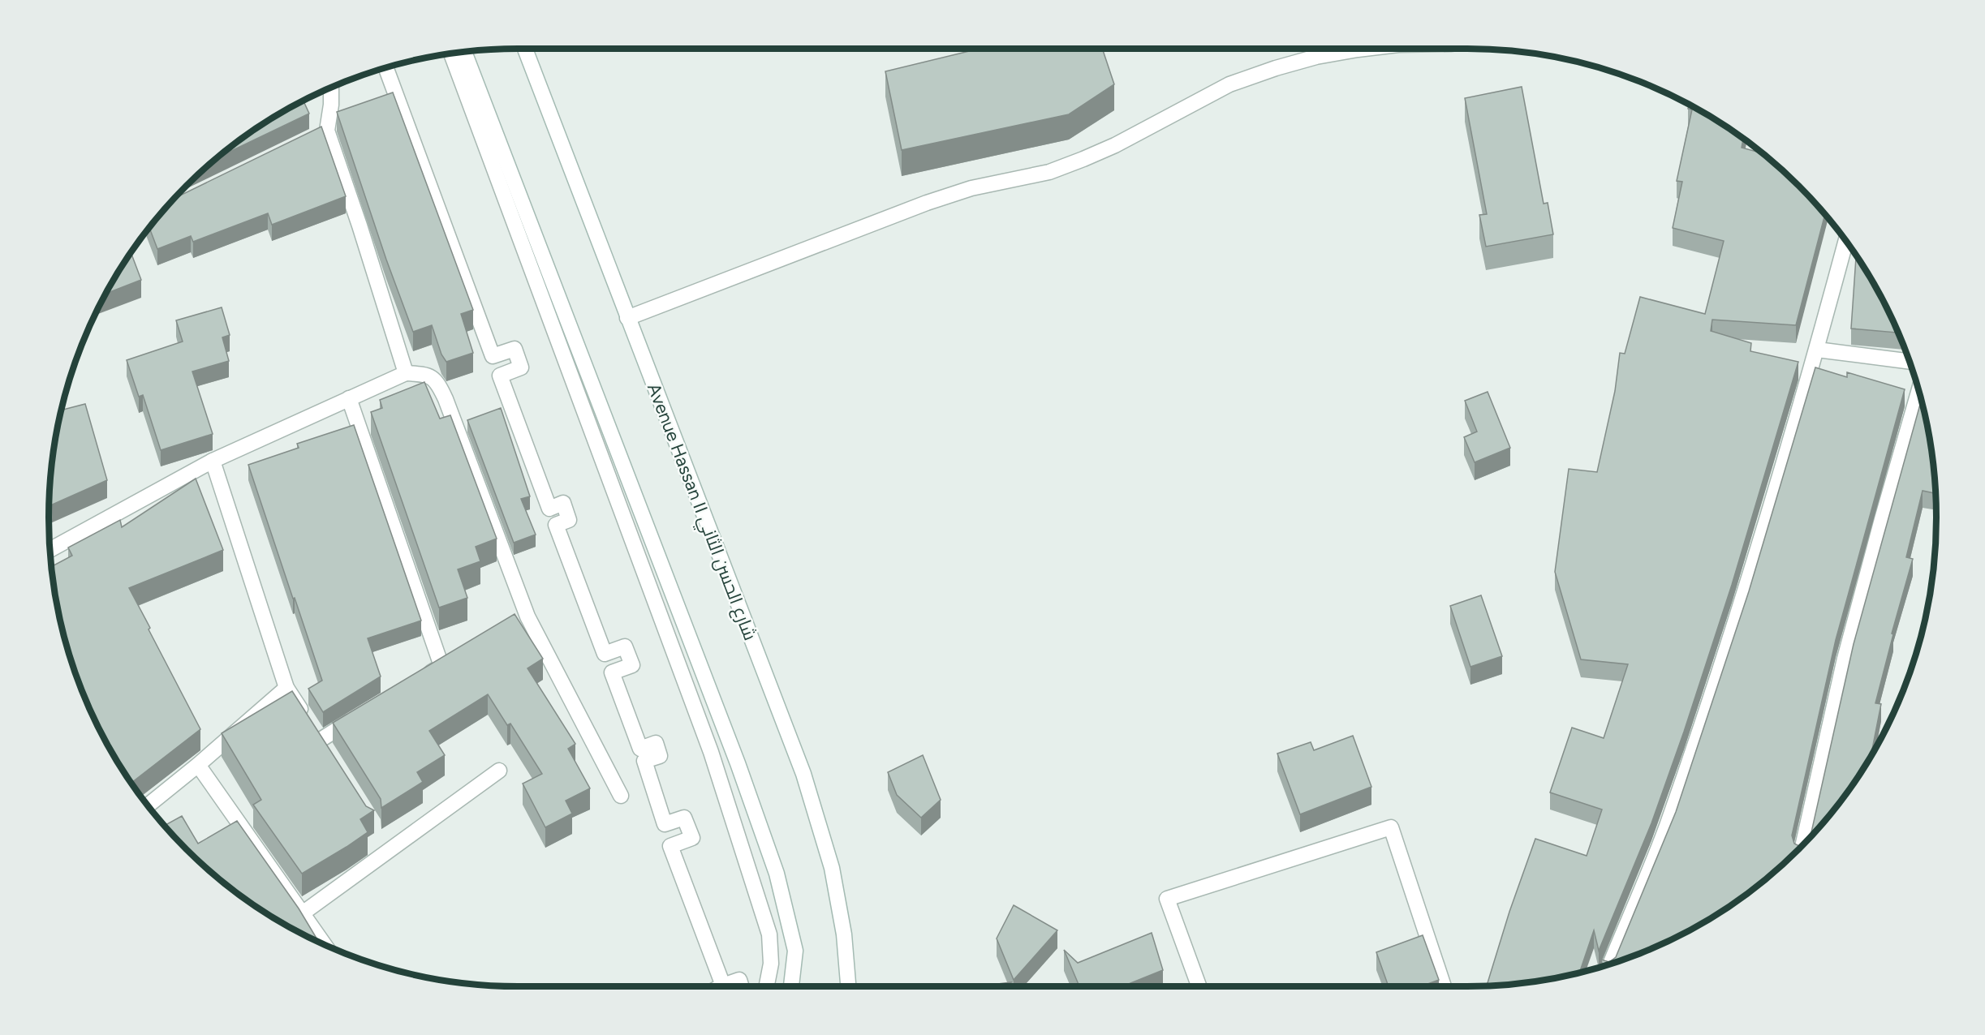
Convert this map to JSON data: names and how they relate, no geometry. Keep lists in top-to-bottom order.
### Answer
{
  "streets": {
    "street": ["Avenue Hassan II شارع الحسن الثاني"]
  }
}
